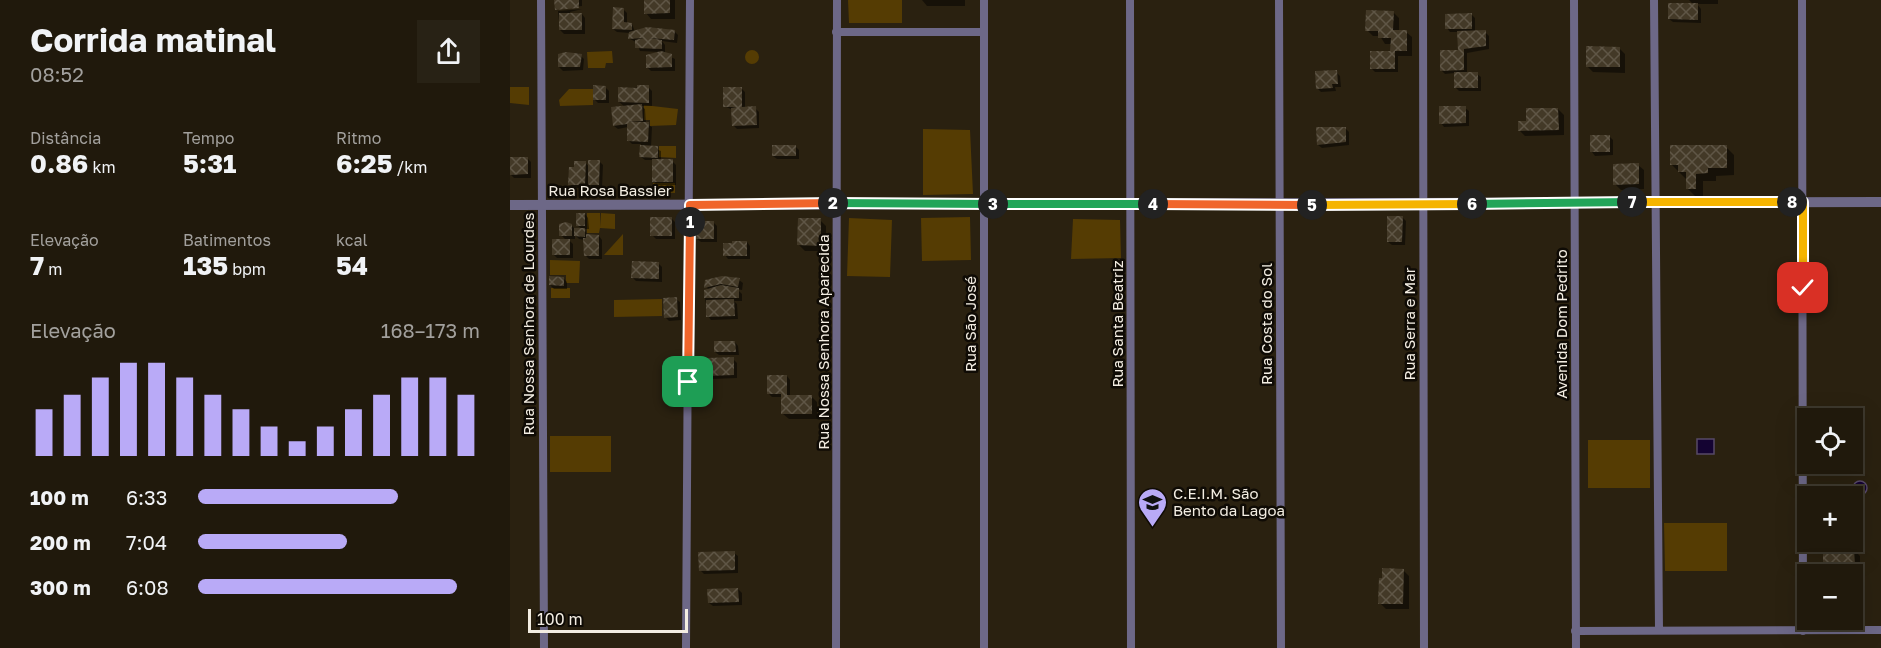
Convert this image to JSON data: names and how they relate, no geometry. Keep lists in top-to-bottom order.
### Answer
{
  "streets": {
    "street": [
      "Rua Rosa Bassier",
      "Rua Nossa Senhora de Lourdes",
      "Rua São José",
      "Rua Santa Beatriz",
      "Rua Costa do Sol",
      "Rua Serra e Mar",
      "Avenida Dom Pedrito",
      "Rua Nossa Senhora Aparecida"
    ]
  },
  "crossings": [
    ["Rua Rosa Bassier", "Rua Nossa Senhora de Lourdes"],
    ["Rua Rosa Bassier", "Rua São José"],
    ["Rua Rosa Bassier", "Rua Santa Beatriz"],
    ["Rua Rosa Bassier", "Rua Costa do Sol"],
    ["Rua Rosa Bassier", "Rua Serra e Mar"],
    ["Rua Rosa Bassier", "Avenida Dom Pedrito"],
    ["Rua Rosa Bassier", "Rua Nossa Senhora Aparecida"]
  ],
  "places": {
    "school or university": ["C.E.I.M. São Bento da Lagoa"]
  },
  "scale_bar": "100 m",
  "page": {
    "heading": ["Corrida matinal", "08:52"],
    "stats": [
      ["Distância", "0.86 km"],
      ["Tempo", "5:31"],
      ["Ritmo", "6:25 /km"],
      ["Elevação", "7 m"],
      ["Batimentos", "135 bpm"],
      ["kcal", "54"]
    ],
    "pins": [
      "7",
      "8",
      "2",
      "3",
      "4",
      "6",
      "5",
      "1"
    ],
    "chart": ["Elevação", "168–173 m"],
    "map_buttons": ["+", "−"],
    "list": [
      {
        "name": "100 m",
        "note": "6:33"
      },
      {
        "name": "200 m",
        "note": "7:04"
      },
      {
        "name": "300 m",
        "note": "6:08"
      }
    ],
    "scale": "100 m"
  }
}
